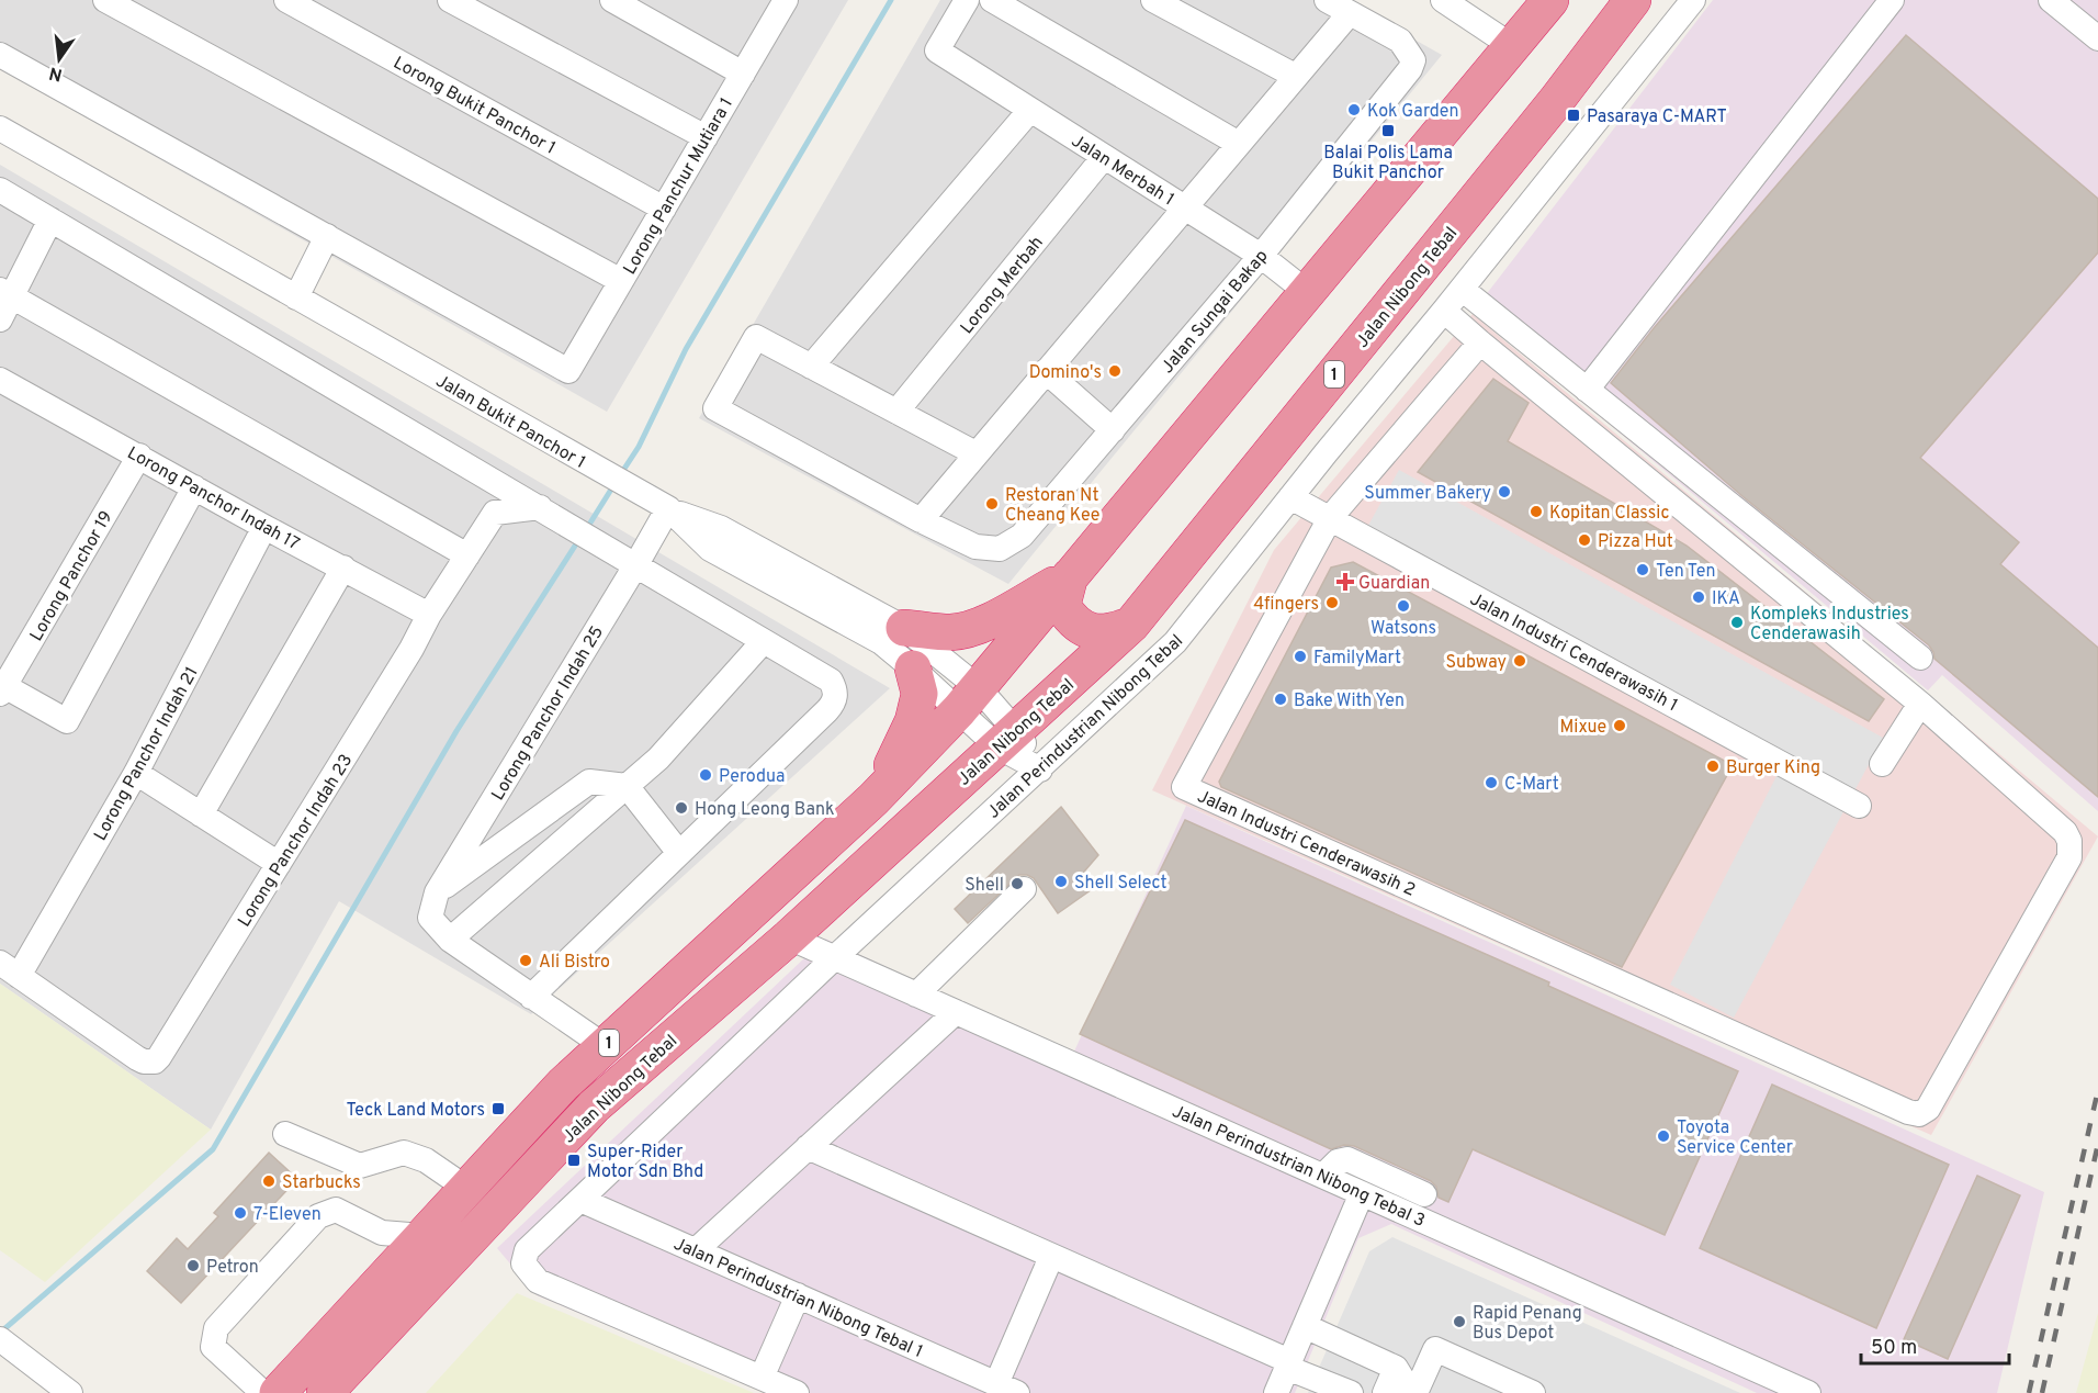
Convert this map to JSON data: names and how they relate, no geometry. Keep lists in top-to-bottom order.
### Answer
{
  "streets": {
    "highway": ["Jalan Nibong Tebal", "1"],
    "street": [
      "Lorong Bukit Panchor 1",
      "Jalan Merbah 1",
      "Lorong Panchur Mutiara 1",
      "Lorong Merbah",
      "Jalan Sungai Bakap",
      "Jalan Bukit Panchor 1",
      "Lorong Panchor Indah 17",
      "Lorong Panchor 19",
      "Jalan Industri Cenderawasih 1",
      "Lorong Panchor Indah 25",
      "Jalan Perindustrian Nibong Tebal",
      "Lorong Panchor Indah 21",
      "Lorong Panchor Indah 23",
      "Jalan Industri Cenderawasih 2",
      "Jalan Perindustrian Nibong Tebal 3",
      "Jalan Perindustrian Nibong Tebal 1"
    ]
  },
  "crossings": [
    ["Lorong Bukit Panchor 1", "Lorong Panchur Mutiara 1"],
    ["Jalan Merbah 1", "Lorong Merbah"],
    ["Jalan Merbah 1", "Jalan Nibong Tebal"],
    ["Jalan Merbah 1", "Jalan Sungai Bakap"],
    ["Jalan Nibong Tebal", "Jalan Bukit Panchor 1"],
    ["Jalan Nibong Tebal", "Jalan Perindustrian Nibong Tebal 3"],
    ["Jalan Bukit Panchor 1", "Lorong Panchor Indah 25"],
    ["Jalan Bukit Panchor 1", "Jalan Perindustrian Nibong Tebal"],
    ["Lorong Panchor Indah 17", "Lorong Panchor 19"],
    ["Lorong Panchor Indah 17", "Lorong Panchor Indah 21"],
    ["Lorong Panchor Indah 17", "Lorong Panchor Indah 23"],
    ["Jalan Industri Cenderawasih 1", "Jalan Perindustrian Nibong Tebal"],
    ["Jalan Industri Cenderawasih 1", "Jalan Industri Cenderawasih 2"],
    ["Jalan Perindustrian Nibong Tebal", "Jalan Perindustrian Nibong Tebal 3"],
    ["Jalan Perindustrian Nibong Tebal", "Jalan Perindustrian Nibong Tebal 1"],
    ["Lorong Panchor Indah 21", "Lorong Panchor Indah 23"]
  ],
  "places": {
    "other": [
      "Kok Garden",
      "Domino's",
      "Summer Bakery",
      "Restoran Nt Cheang Kee",
      "Kopitan Classic",
      "Pizza Hut",
      "Ten Ten",
      "IKA",
      "4fingers",
      "Watsons",
      "Kompleks Industries Cenderawasih",
      "FamilyMart",
      "Subway",
      "Bake With Yen",
      "Mixue",
      "Burger King",
      "Perodua",
      "C-Mart",
      "Hong Leong Bank",
      "Shell Select",
      "Shell",
      "Ali Bistro",
      "Toyota Service Center",
      "Starbucks",
      "7-Eleven",
      "Petron",
      "Rapid Penang Bus Depot"
    ],
    "transit": [
      "Pasaraya C-MART",
      "Balai Polis Lama Bukit Panchor",
      "Teck Land Motors",
      "Super-Rider Motor Sdn Bhd"
    ],
    "health": ["Guardian"]
  },
  "scale_bar": "50 m",
  "north": "bottom"
}
